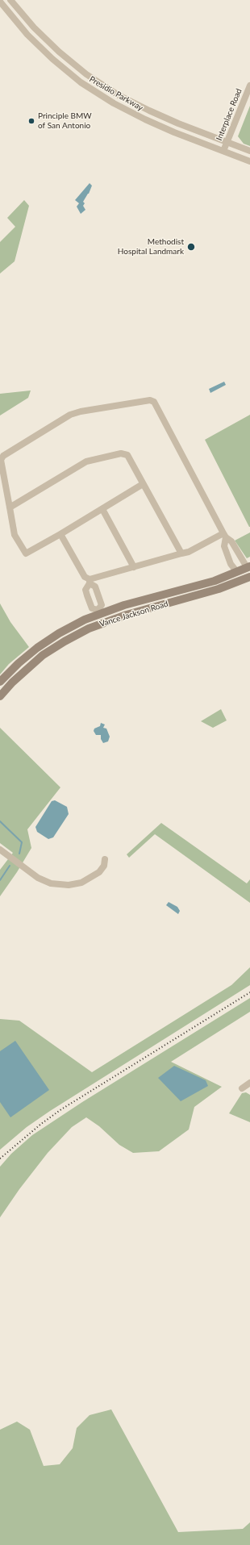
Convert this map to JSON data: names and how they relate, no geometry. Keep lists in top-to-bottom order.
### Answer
{
  "streets": {
    "main road": ["Vance Jackson Road"],
    "street": ["Presidio Parkway", "Interplace Road"]
  },
  "crossings": [
    ["Presidio Parkway", "Interplace Road"]
  ],
  "places": ["Principle BMW of San Antonio", "Methodist Hospital Landmark"]
}
